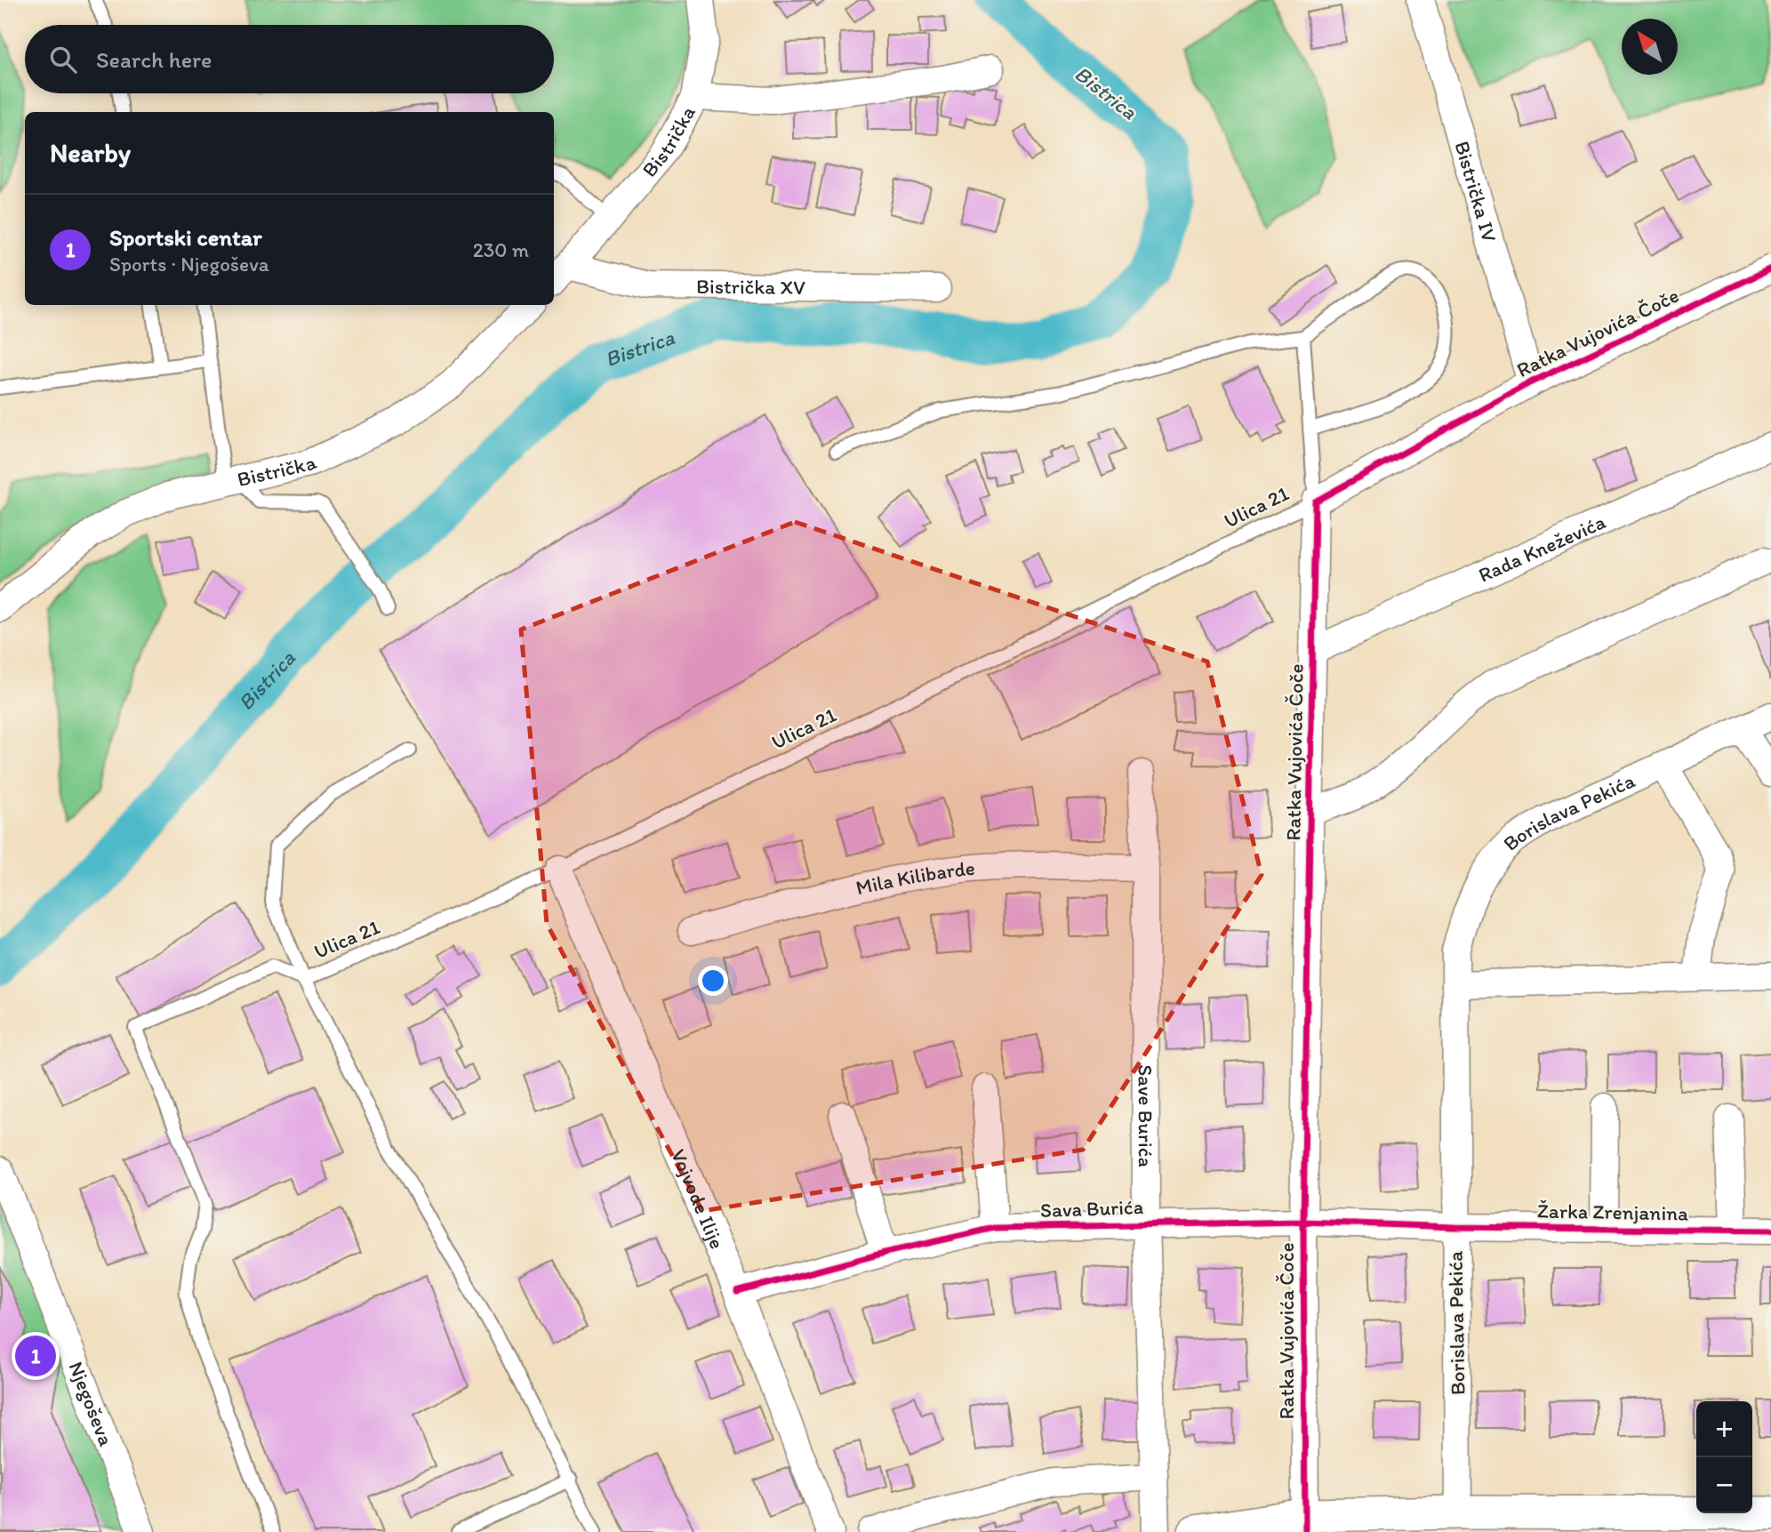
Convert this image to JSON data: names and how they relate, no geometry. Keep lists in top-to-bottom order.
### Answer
{
  "streets": {
    "street": [
      "Bistrička",
      "Bistrička IV",
      "Bistrička XV",
      "Ratka Vujovića Čoče",
      "Rada Kneževića",
      "Borislava Pekića",
      "Mila Kilibarde",
      "Save Burića",
      "Vojvode Ilije",
      "Sava Burića",
      "Žarka Zrenjanina",
      "Njegoševa"
    ],
    "lane": ["Ulica 21"]
  },
  "crossings": [
    ["Bistrička", "Bistrička XV"],
    ["Bistrička IV", "Ratka Vujovića Čoče"],
    ["Ratka Vujovića Čoče", "Ulica 21"],
    ["Ratka Vujovića Čoče", "Rada Kneževića"],
    ["Ratka Vujovića Čoče", "Sava Burića"],
    ["Ulica 21", "Vojvode Ilije"],
    ["Borislava Pekića", "Sava Burića"],
    ["Borislava Pekića", "Žarka Zrenjanina"],
    ["Mila Kilibarde", "Save Burića"],
    ["Save Burića", "Sava Burića"],
    ["Vojvode Ilije", "Sava Burića"],
    ["Sava Burića", "Žarka Zrenjanina"]
  ],
  "water": ["Bistrica"],
  "north": "top left",
  "page": {
    "search": "Search here",
    "heading": "Nearby",
    "list": [
      {
        "mark": "1",
        "name": "Sportski centar",
        "note": "Sports · Njegoševa",
        "value": "230 m"
      }
    ],
    "pins": "1",
    "map_buttons": ["+", "−"]
  }
}
